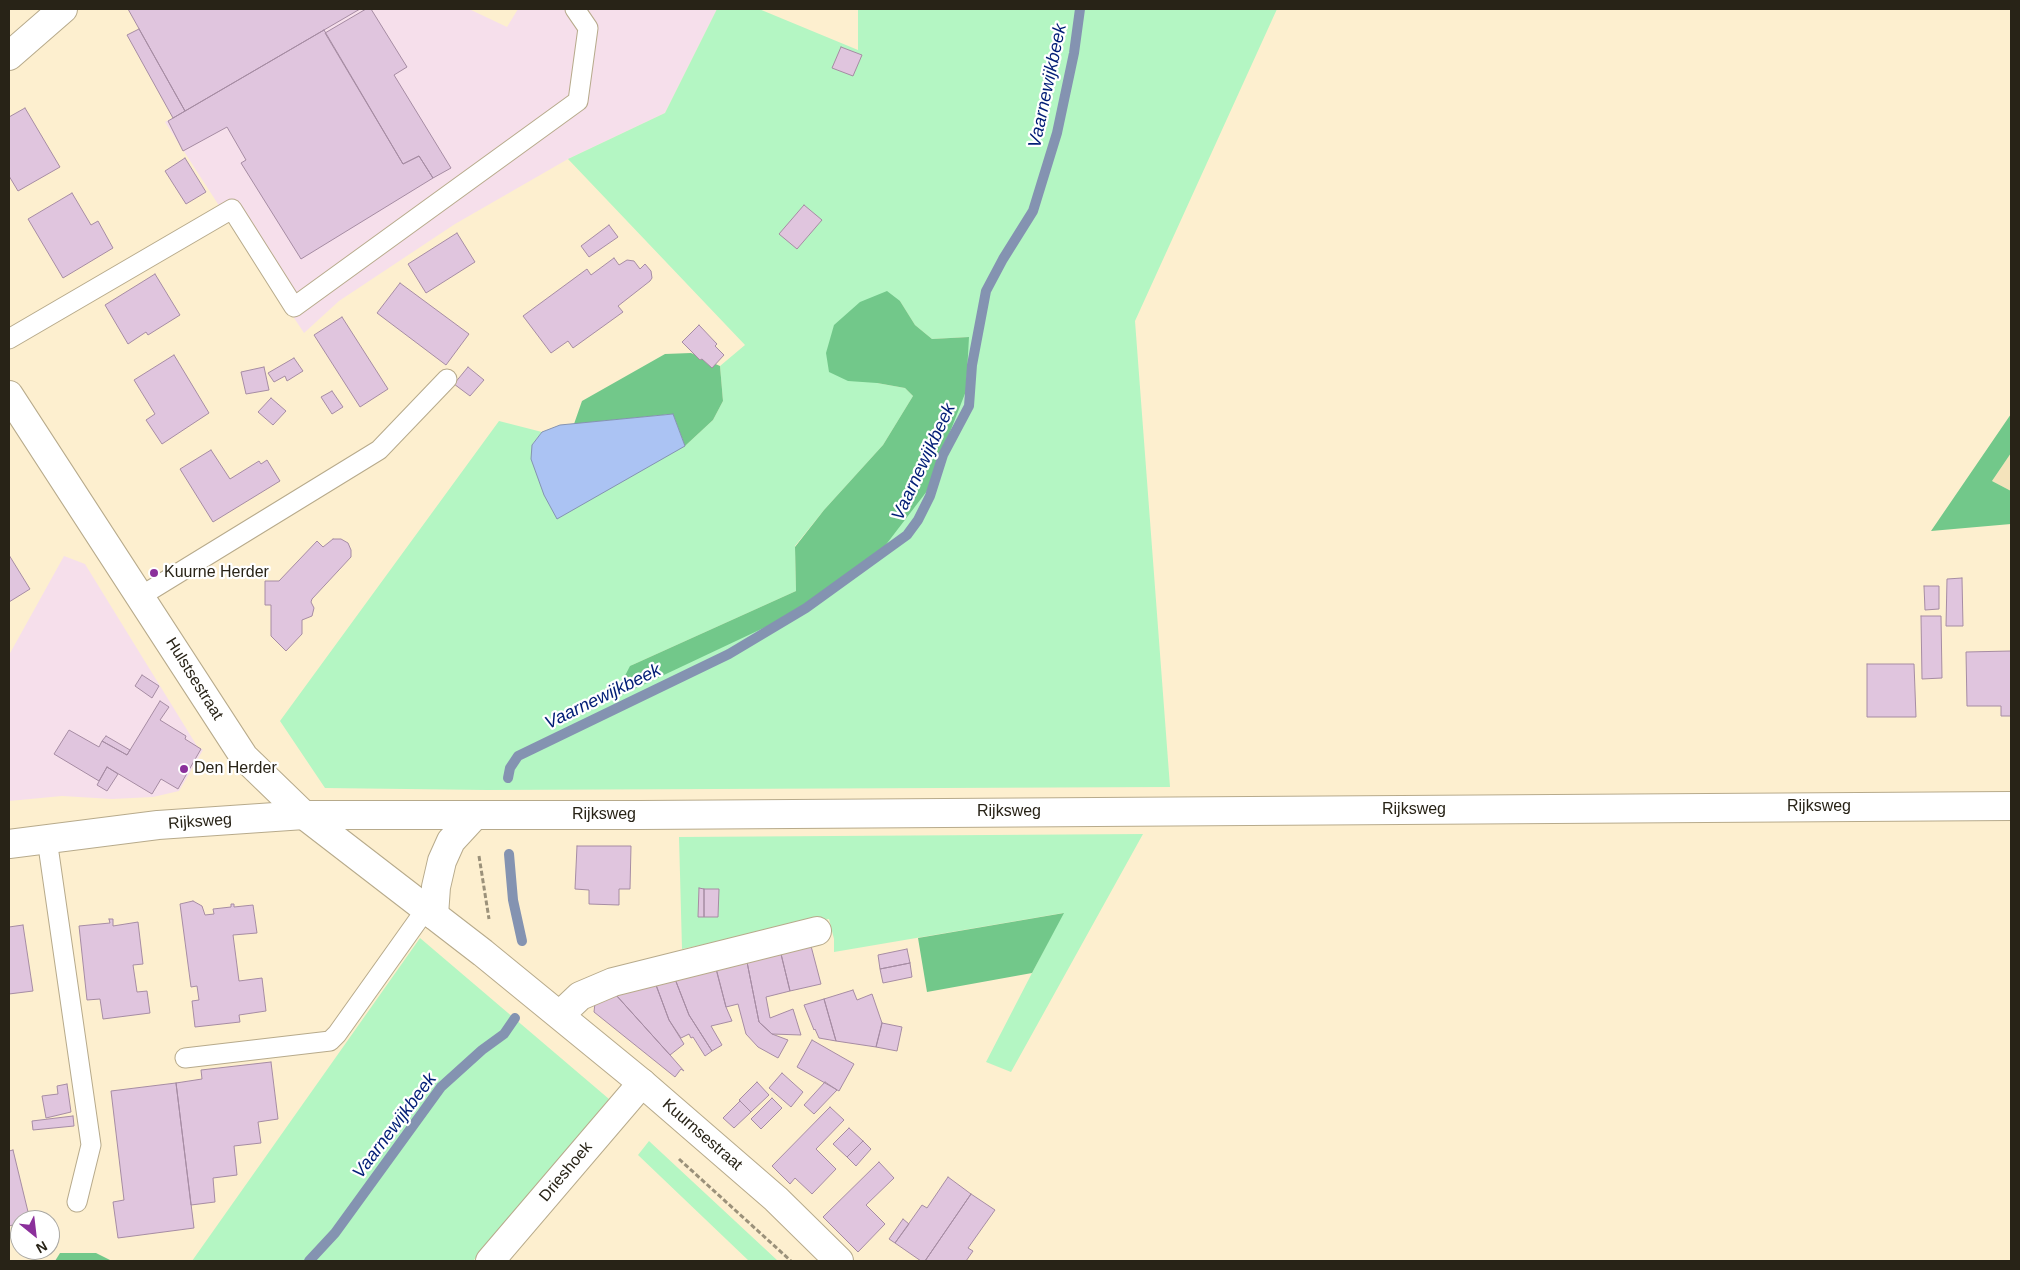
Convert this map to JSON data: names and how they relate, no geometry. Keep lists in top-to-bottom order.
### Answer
{
  "streets": {
    "main road": [
      "Hulstsestraat",
      "Rijksweg",
      "Kuurnsestraat",
      "Drieshoek"
    ]
  },
  "crossings": [
    ["Hulstsestraat", "Rijksweg"],
    ["Hulstsestraat", "Kuurnsestraat"],
    ["Kuurnsestraat", "Drieshoek"]
  ],
  "water": ["Vaarnewijkbeek"],
  "places": ["Kuurne Herder", "Den Herder"],
  "north": "bottom right"
}
